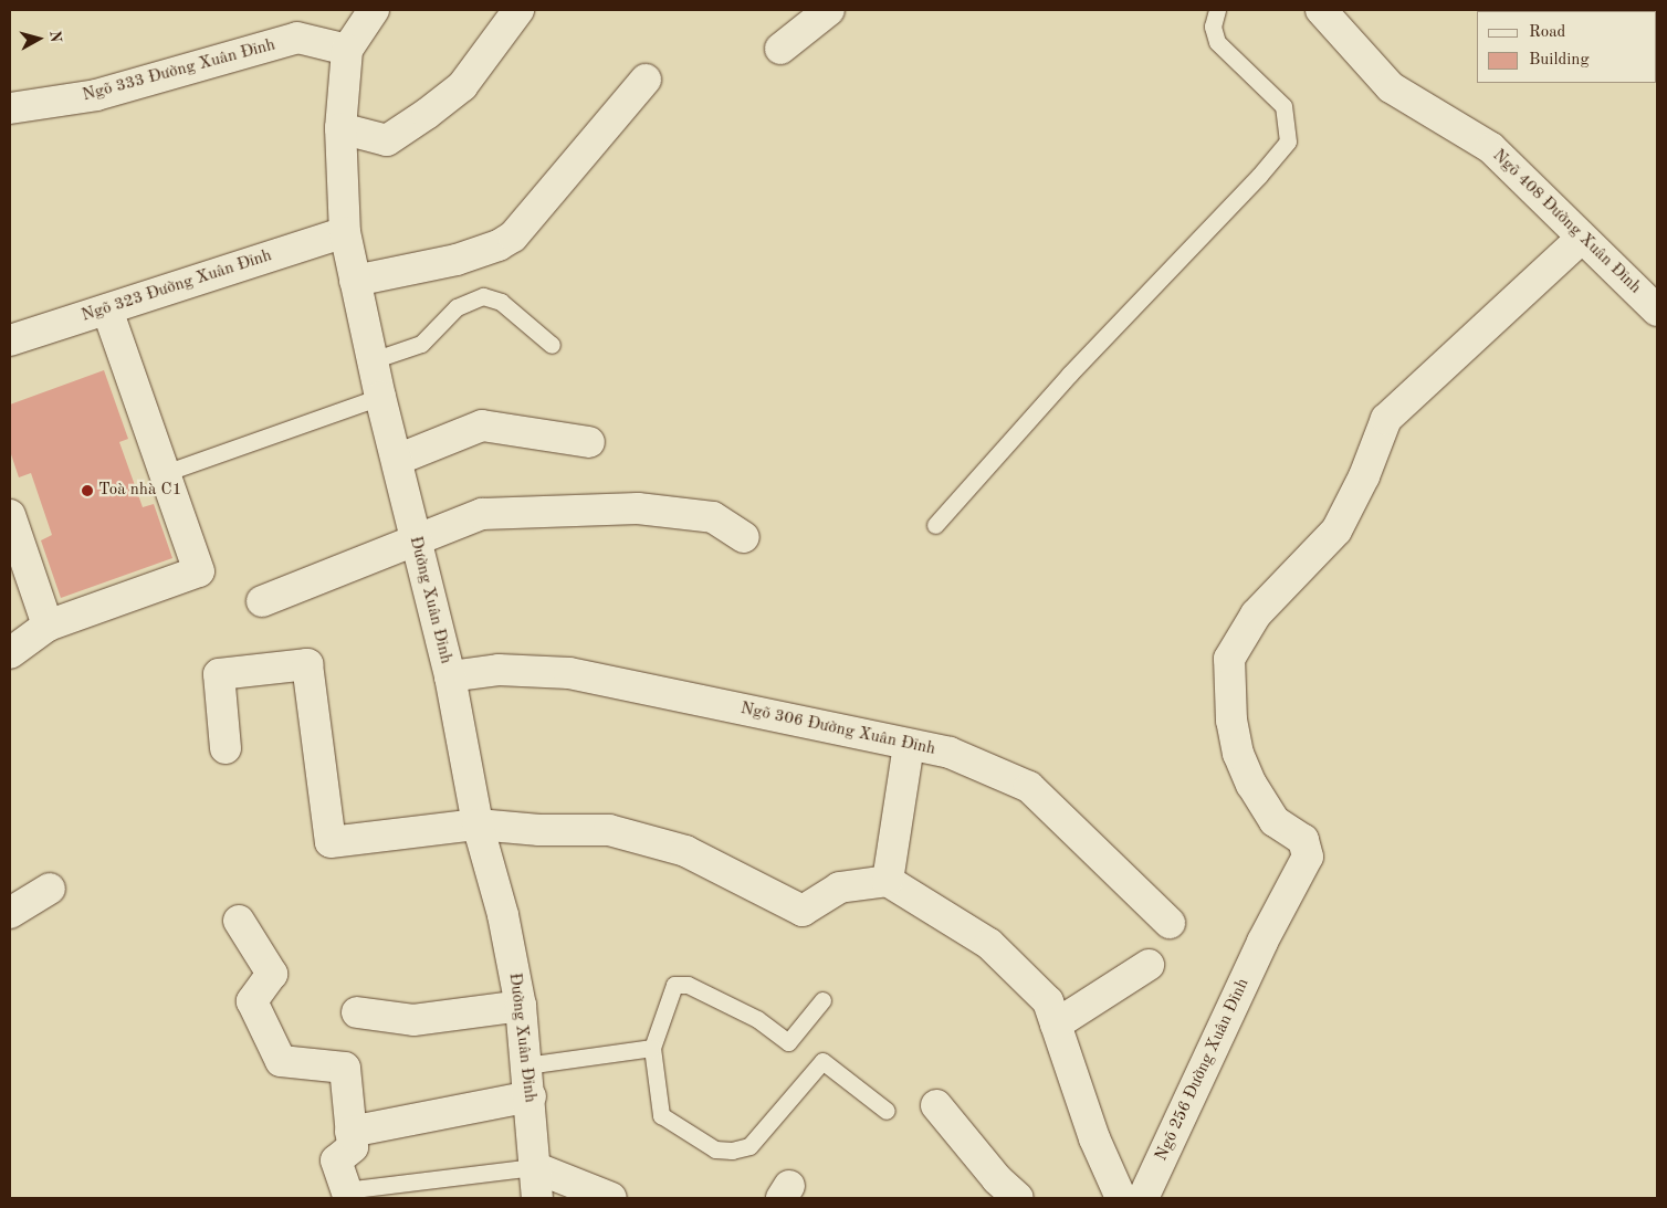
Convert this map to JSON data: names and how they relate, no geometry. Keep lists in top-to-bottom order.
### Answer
{
  "streets": {
    "street": [
      "Ngõ 333 Đường Xuân Đỉnh",
      "Ngõ 408 Đường Xuân Đỉnh",
      "Ngõ 323 Đường Xuân Đỉnh",
      "Đường Xuân Đỉnh",
      "Ngõ 306 Đường Xuân Đỉnh",
      "Ngõ 256 Đường Xuân Đỉnh"
    ]
  },
  "crossings": [
    ["Ngõ 333 Đường Xuân Đỉnh", "Đường Xuân Đỉnh"],
    ["Ngõ 408 Đường Xuân Đỉnh", "Ngõ 256 Đường Xuân Đỉnh"],
    ["Ngõ 323 Đường Xuân Đỉnh", "Đường Xuân Đỉnh"],
    ["Đường Xuân Đỉnh", "Ngõ 306 Đường Xuân Đỉnh"]
  ],
  "places": ["Toà nhà C1"],
  "legend": ["Road", "Building"],
  "north": "right"
}
